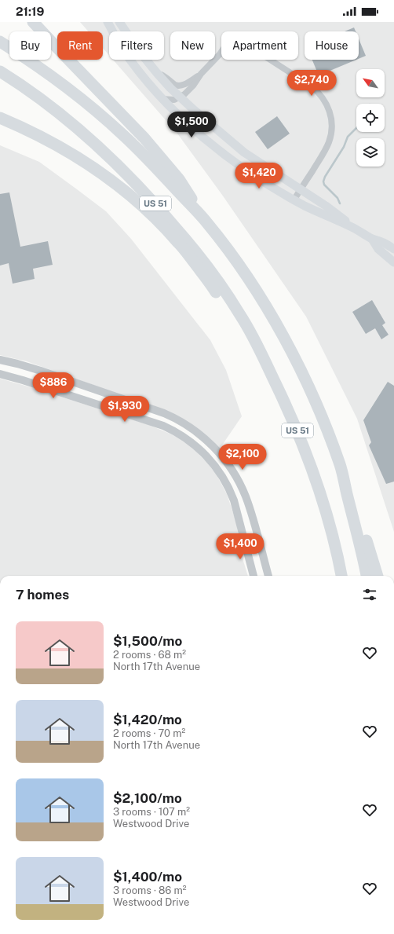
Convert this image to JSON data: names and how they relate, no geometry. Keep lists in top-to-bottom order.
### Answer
{
  "streets": {
    "highway": ["US 51"]
  },
  "north": "top left",
  "page": {
    "status": "21:19",
    "chip": [
      "Buy",
      "Rent",
      "Filters",
      "New",
      "Apartment",
      "House"
    ],
    "price": [
      "$2,740",
      "$1,500",
      "$1,420",
      "$886",
      "$1,930",
      "$2,100",
      "$1,400"
    ],
    "heading": "7 homes",
    "list": [
      {
        "name": "$1,500/mo",
        "note": "2 rooms · 68 m² · North 17th Avenue"
      },
      {
        "name": "$1,420/mo",
        "note": "2 rooms · 70 m² · North 17th Avenue"
      },
      {
        "name": "$2,100/mo",
        "note": "3 rooms · 107 m² · Westwood Drive"
      },
      {
        "name": "$1,400/mo",
        "note": "3 rooms · 86 m² · Westwood Drive"
      }
    ]
  }
}
